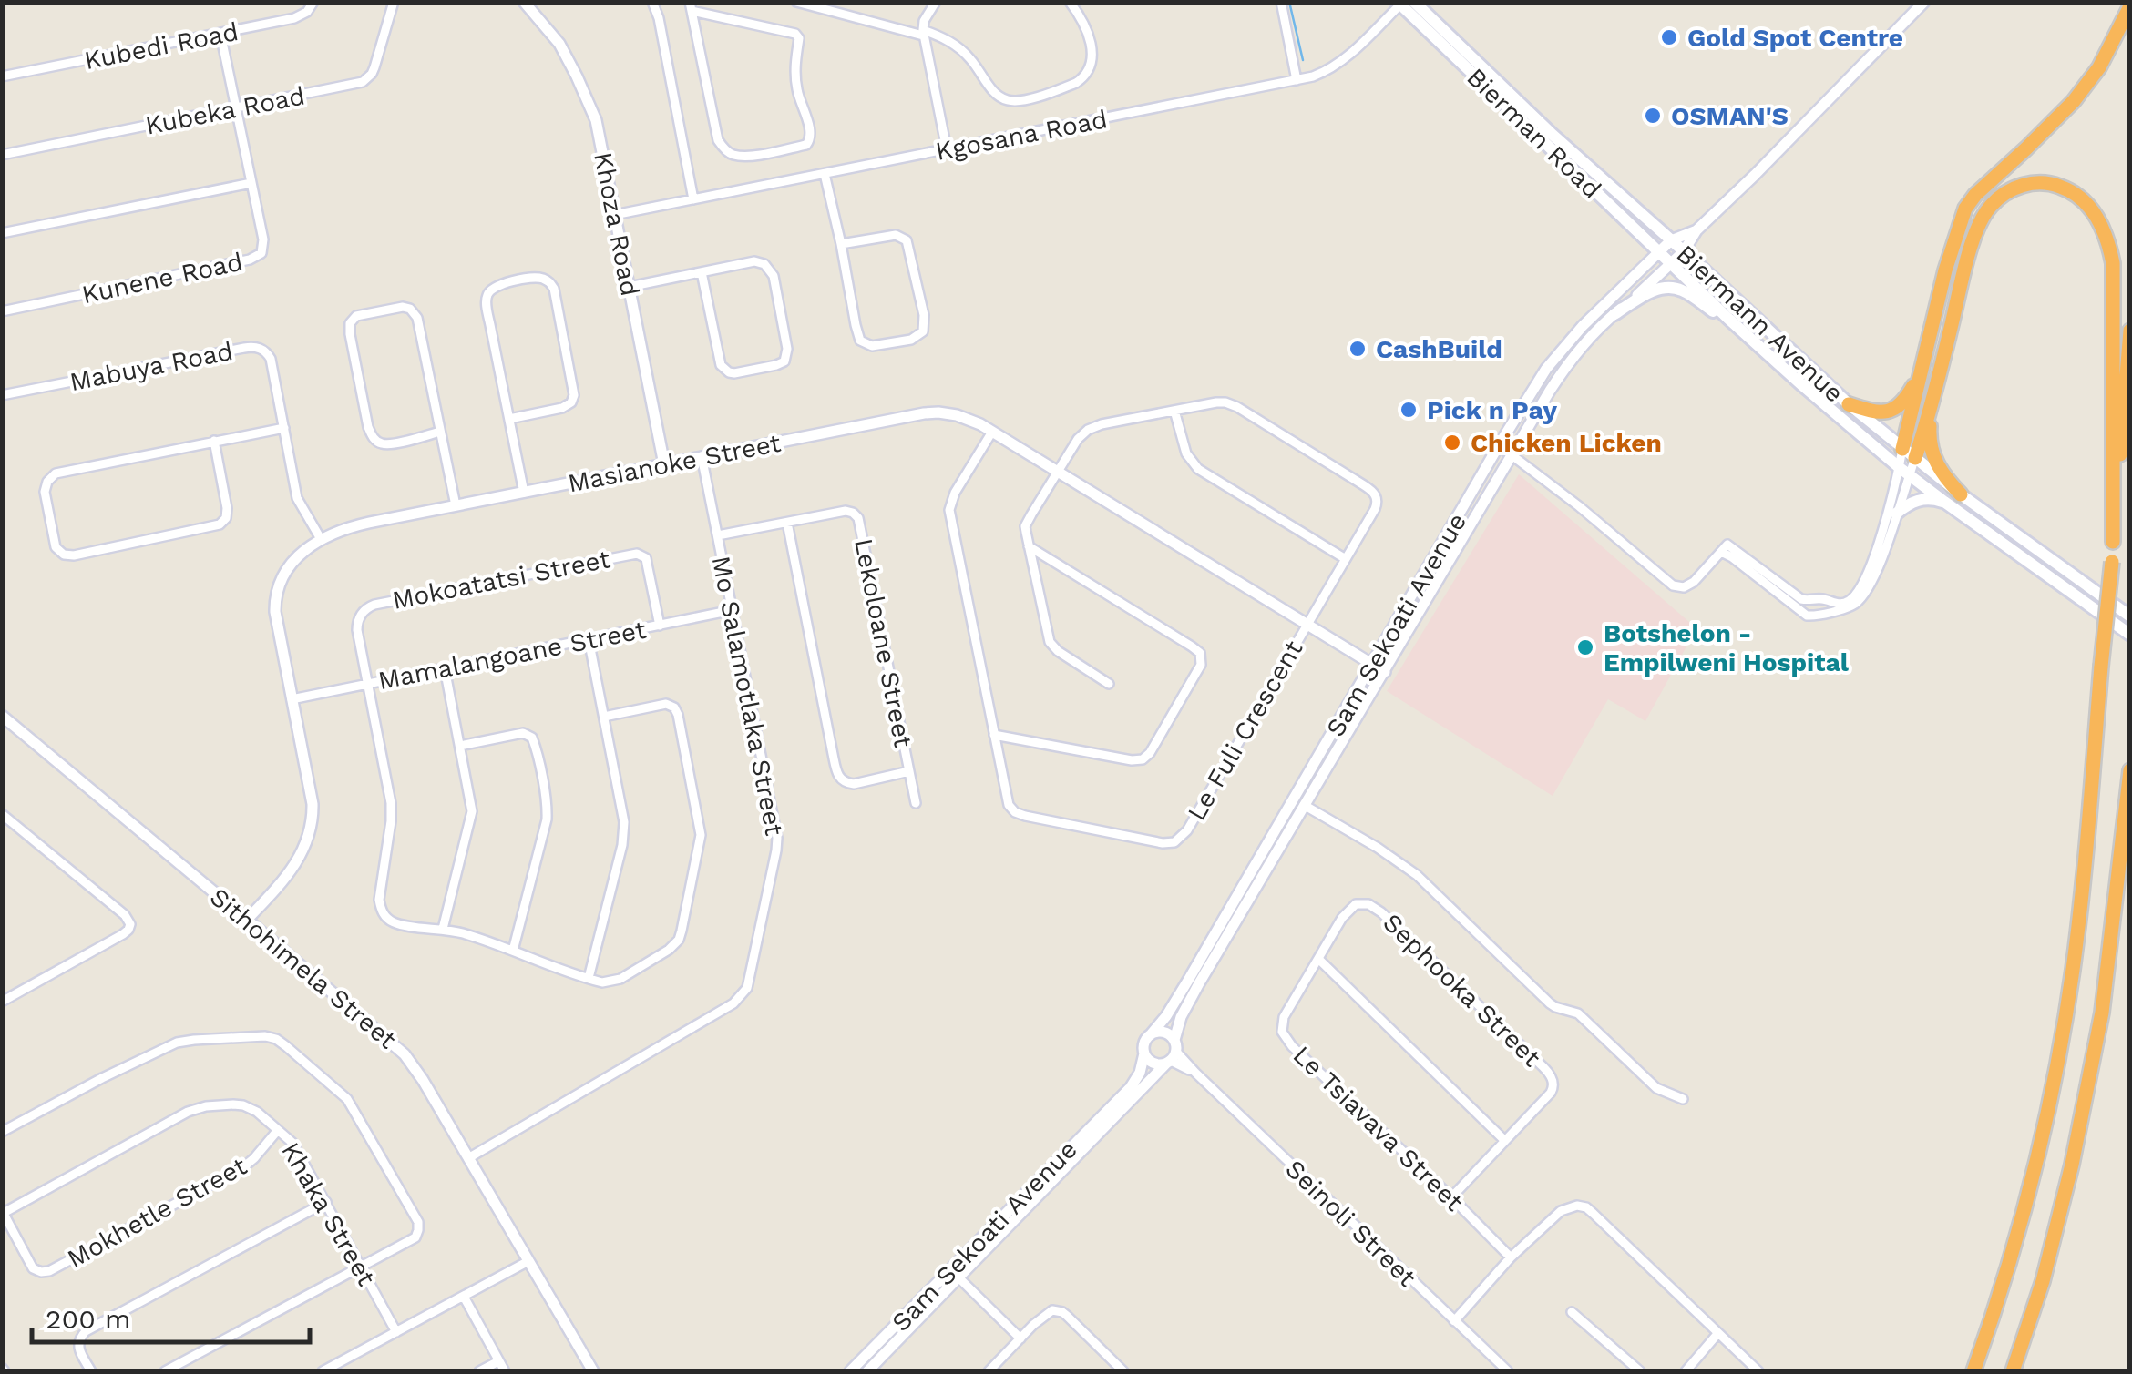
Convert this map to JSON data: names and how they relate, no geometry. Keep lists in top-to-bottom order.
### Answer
{
  "streets": {
    "main road": ["Bierman Road", "Biermann Avenue"],
    "street": [
      "Kubedi Road",
      "Kubeka Road",
      "Kgosana Road",
      "Khoza Road",
      "Kunene Road",
      "Mabuya Road",
      "Masianoke Street",
      "Mokoatatsi Street",
      "Sam Sekoati Avenue",
      "Lekoloane Street",
      "Mamalangoane Street",
      "Mo Salamotlaka Street",
      "Le Fuli Crescent",
      "Sithohimela Street",
      "Sephooka Street",
      "Le Tsiavava Street",
      "Mokhetle Street",
      "Khaka Street",
      "Seinoli Street"
    ]
  },
  "crossings": [
    ["Kubedi Road", "Kunene Road"],
    ["Kubeka Road", "Kunene Road"],
    ["Bierman Road", "Kgosana Road"],
    ["Bierman Road", "Biermann Avenue"],
    ["Bierman Road", "Sam Sekoati Avenue"],
    ["Kgosana Road", "Khoza Road"],
    ["Khoza Road", "Masianoke Street"],
    ["Biermann Avenue", "Sam Sekoati Avenue"],
    ["Mabuya Road", "Masianoke Street"],
    ["Masianoke Street", "Sam Sekoati Avenue"],
    ["Masianoke Street", "Mamalangoane Street"],
    ["Masianoke Street", "Mo Salamotlaka Street"],
    ["Masianoke Street", "Le Fuli Crescent"],
    ["Masianoke Street", "Sithohimela Street"],
    ["Mokoatatsi Street", "Mamalangoane Street"],
    ["Sam Sekoati Avenue", "Seinoli Street"],
    ["Lekoloane Street", "Mo Salamotlaka Street"],
    ["Mamalangoane Street", "Mo Salamotlaka Street"],
    ["Mo Salamotlaka Street", "Sithohimela Street"],
    ["Sephooka Street", "Le Tsiavava Street"],
    ["Mokhetle Street", "Khaka Street"]
  ],
  "places": [
    "Gold Spot Centre",
    "OSMAN'S",
    "CashBuild",
    "Pick n Pay",
    "Chicken Licken",
    "Botshelon - Empilweni Hospital"
  ],
  "scale_bar": "200 m"
}
